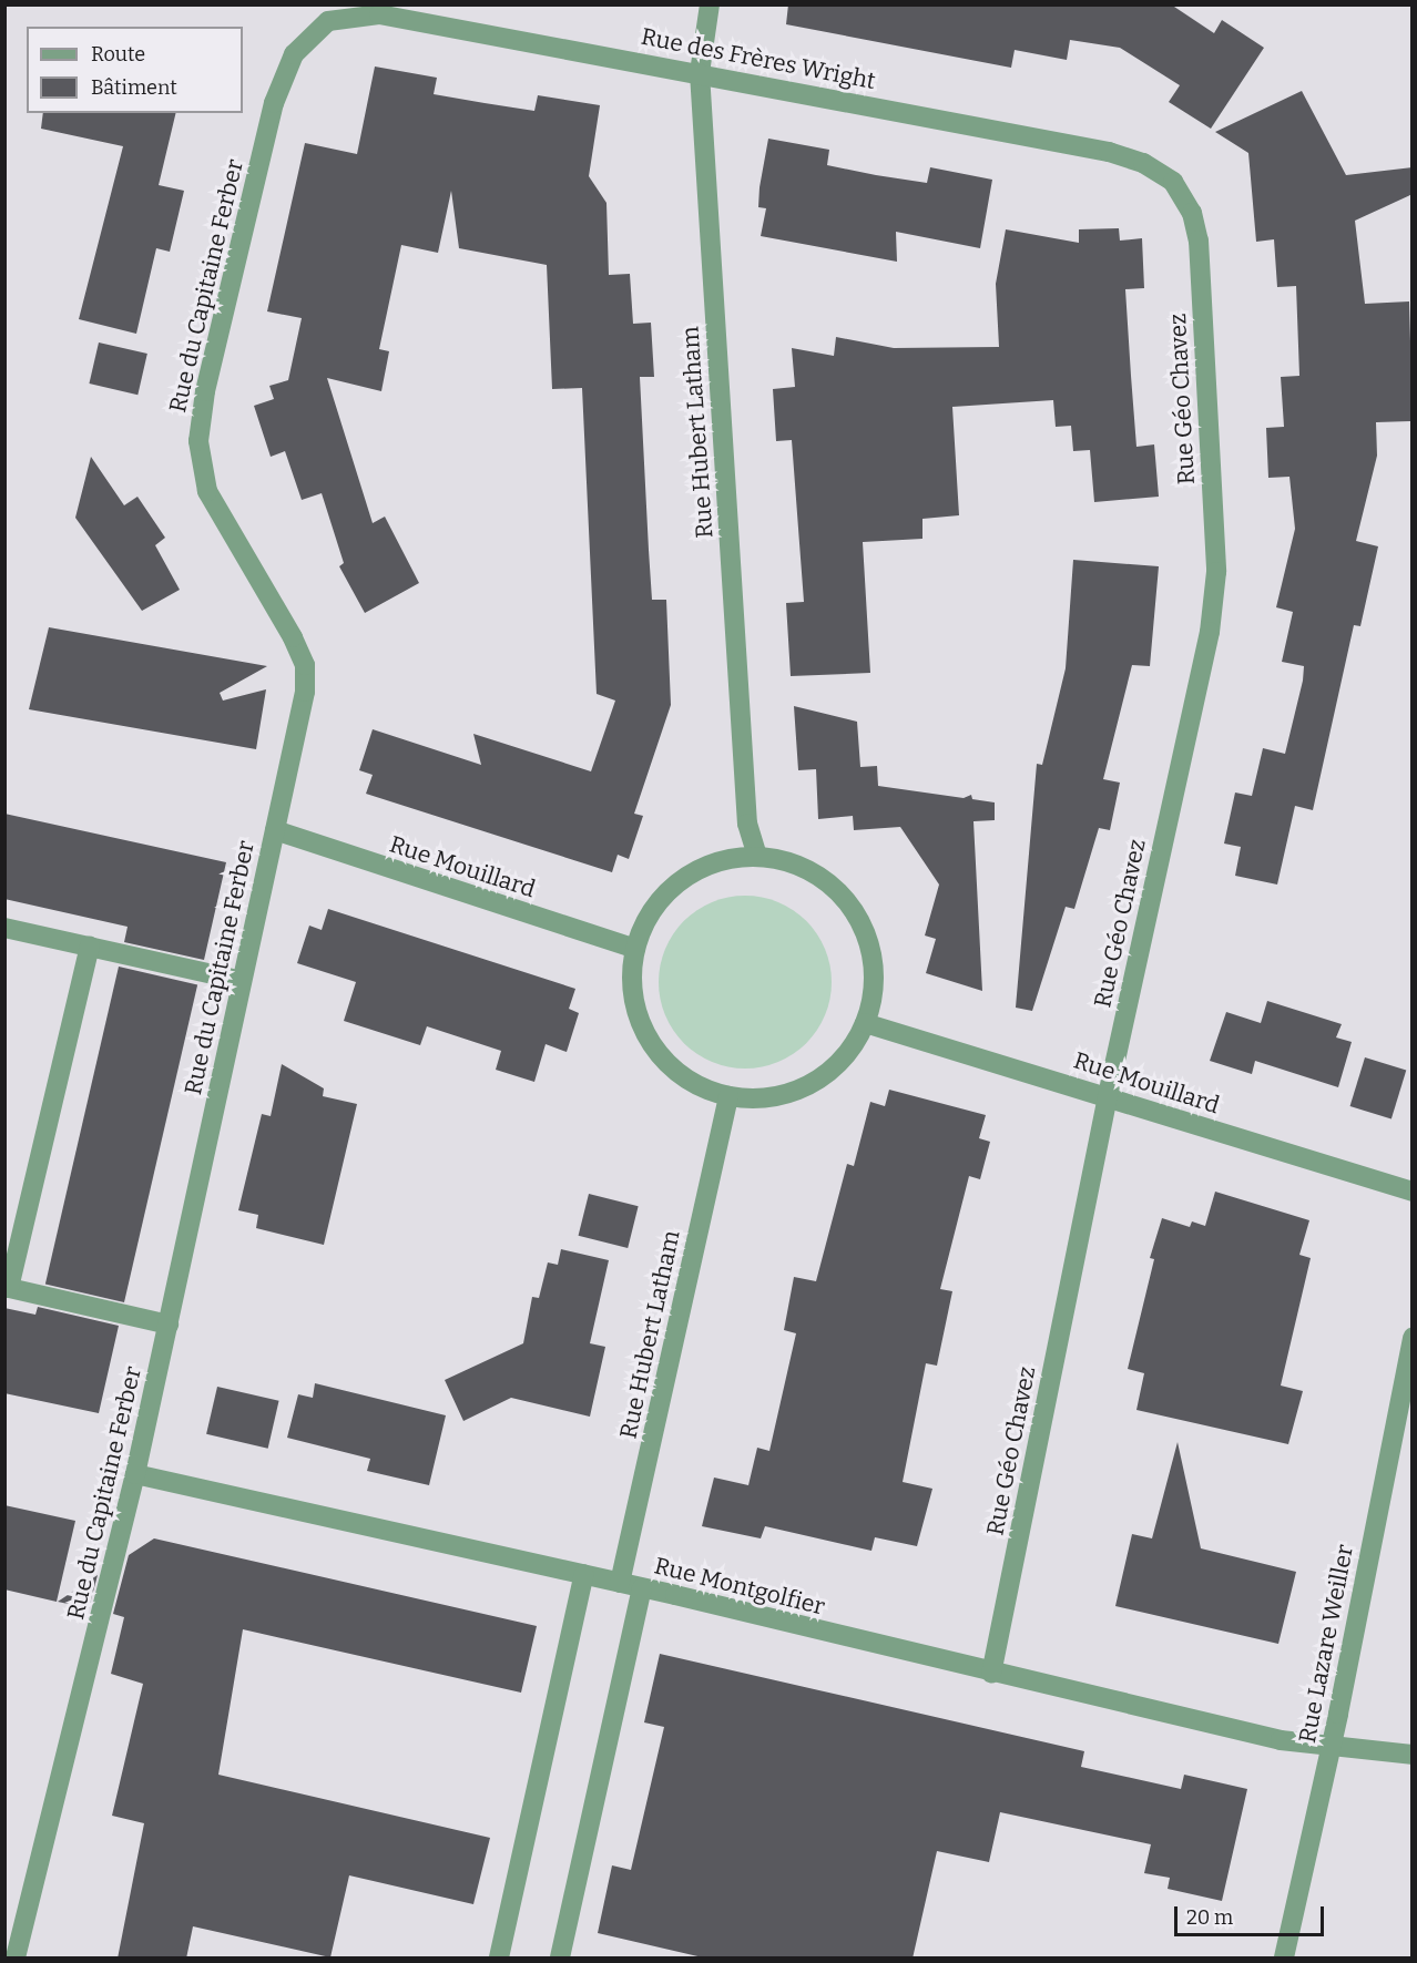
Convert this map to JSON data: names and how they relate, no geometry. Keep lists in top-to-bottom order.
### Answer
{
  "streets": {
    "street": [
      "Rue des Frères Wright",
      "Rue du Capitaine Ferber",
      "Rue Géo Chavez",
      "Rue Hubert Latham",
      "Rue Mouillard",
      "Rue Montgolfier",
      "Rue Lazare Weiller"
    ]
  },
  "crossings": [
    ["Rue des Frères Wright", "Rue du Capitaine Ferber"],
    ["Rue des Frères Wright", "Rue Géo Chavez"],
    ["Rue des Frères Wright", "Rue Hubert Latham"],
    ["Rue du Capitaine Ferber", "Rue Mouillard"],
    ["Rue du Capitaine Ferber", "Rue Montgolfier"],
    ["Rue Géo Chavez", "Rue Mouillard"],
    ["Rue Géo Chavez", "Rue Montgolfier"],
    ["Rue Hubert Latham", "Rue Montgolfier"],
    ["Rue Montgolfier", "Rue Lazare Weiller"]
  ],
  "legend": ["Route", "Bâtiment"],
  "scale_bar": "20 m"
}
